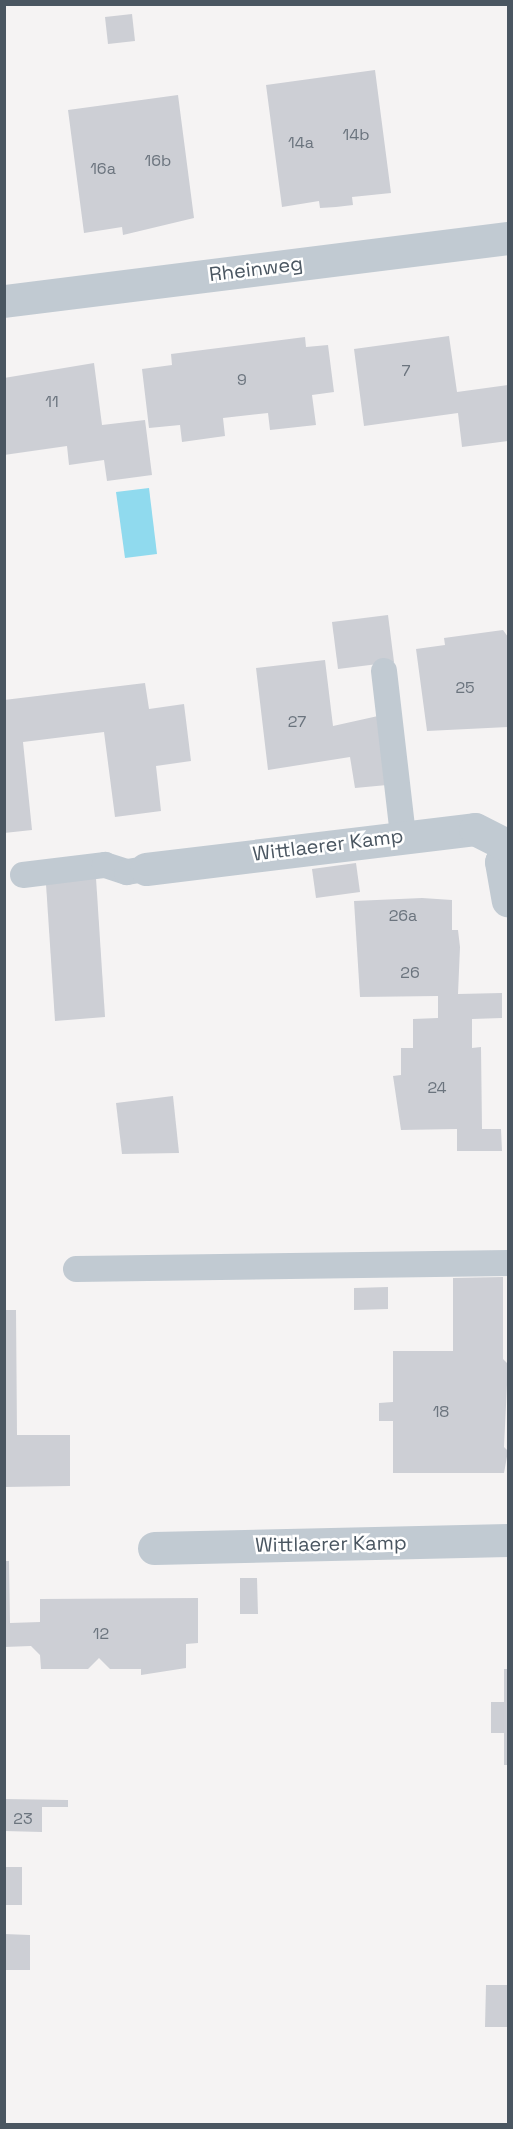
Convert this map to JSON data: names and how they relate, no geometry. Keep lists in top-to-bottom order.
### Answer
{
  "streets": {
    "street": ["Rheinweg", "Wittlaerer Kamp"]
  },
  "house_numbers": [
    "14b",
    "14a",
    "16b",
    "16a",
    "7",
    "9",
    "11",
    "25",
    "27",
    "26a",
    "26",
    "24",
    "18",
    "12",
    "23"
  ]
}
